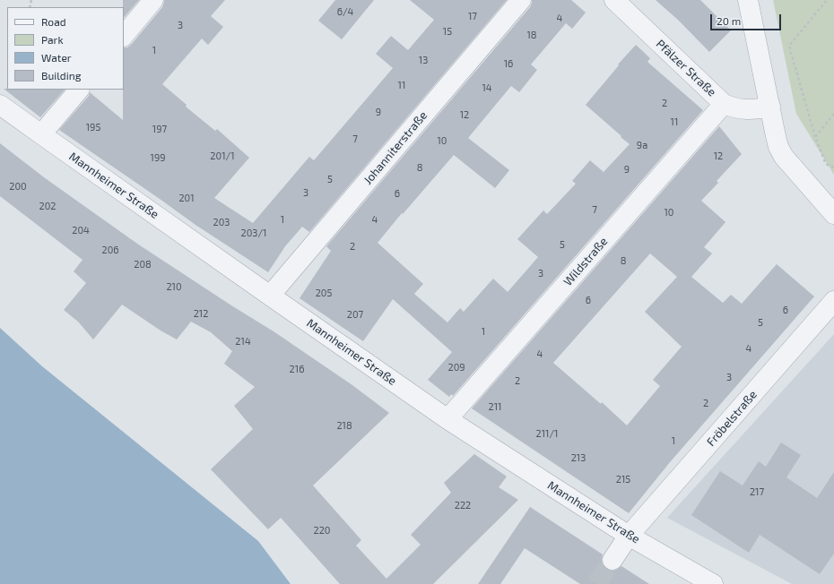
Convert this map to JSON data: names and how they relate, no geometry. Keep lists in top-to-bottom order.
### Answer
{
  "streets": {
    "street": [
      "Pfälzer Straße",
      "Johanniterstraße",
      "Mannheimer Straße",
      "Wildstraße",
      "Fröbelstraße"
    ]
  },
  "crossings": [
    ["Pfälzer Straße", "Wildstraße"],
    ["Johanniterstraße", "Mannheimer Straße"],
    ["Mannheimer Straße", "Wildstraße"],
    ["Mannheimer Straße", "Fröbelstraße"]
  ],
  "house_numbers": [
    "6/4",
    "17",
    "4",
    "3",
    "15",
    "18",
    "1",
    "13",
    "16",
    "11",
    "14",
    "2",
    "9",
    "12",
    "11",
    "195",
    "197",
    "7",
    "10",
    "9a",
    "201/1",
    "12",
    "199",
    "8",
    "9",
    "5",
    "200",
    "3",
    "6",
    "201",
    "202",
    "7",
    "10",
    "1",
    "4",
    "203",
    "204",
    "203/1",
    "5",
    "2",
    "206",
    "8",
    "208",
    "3",
    "210",
    "205",
    "6",
    "6",
    "212",
    "207",
    "5",
    "1",
    "214",
    "4",
    "4",
    "209",
    "216",
    "3",
    "2",
    "2",
    "211",
    "218",
    "211/1",
    "1",
    "213",
    "215",
    "217",
    "222",
    "220"
  ],
  "legend": [
    "Road",
    "Park",
    "Water",
    "Building"
  ],
  "scale_bar": "20 m"
}
